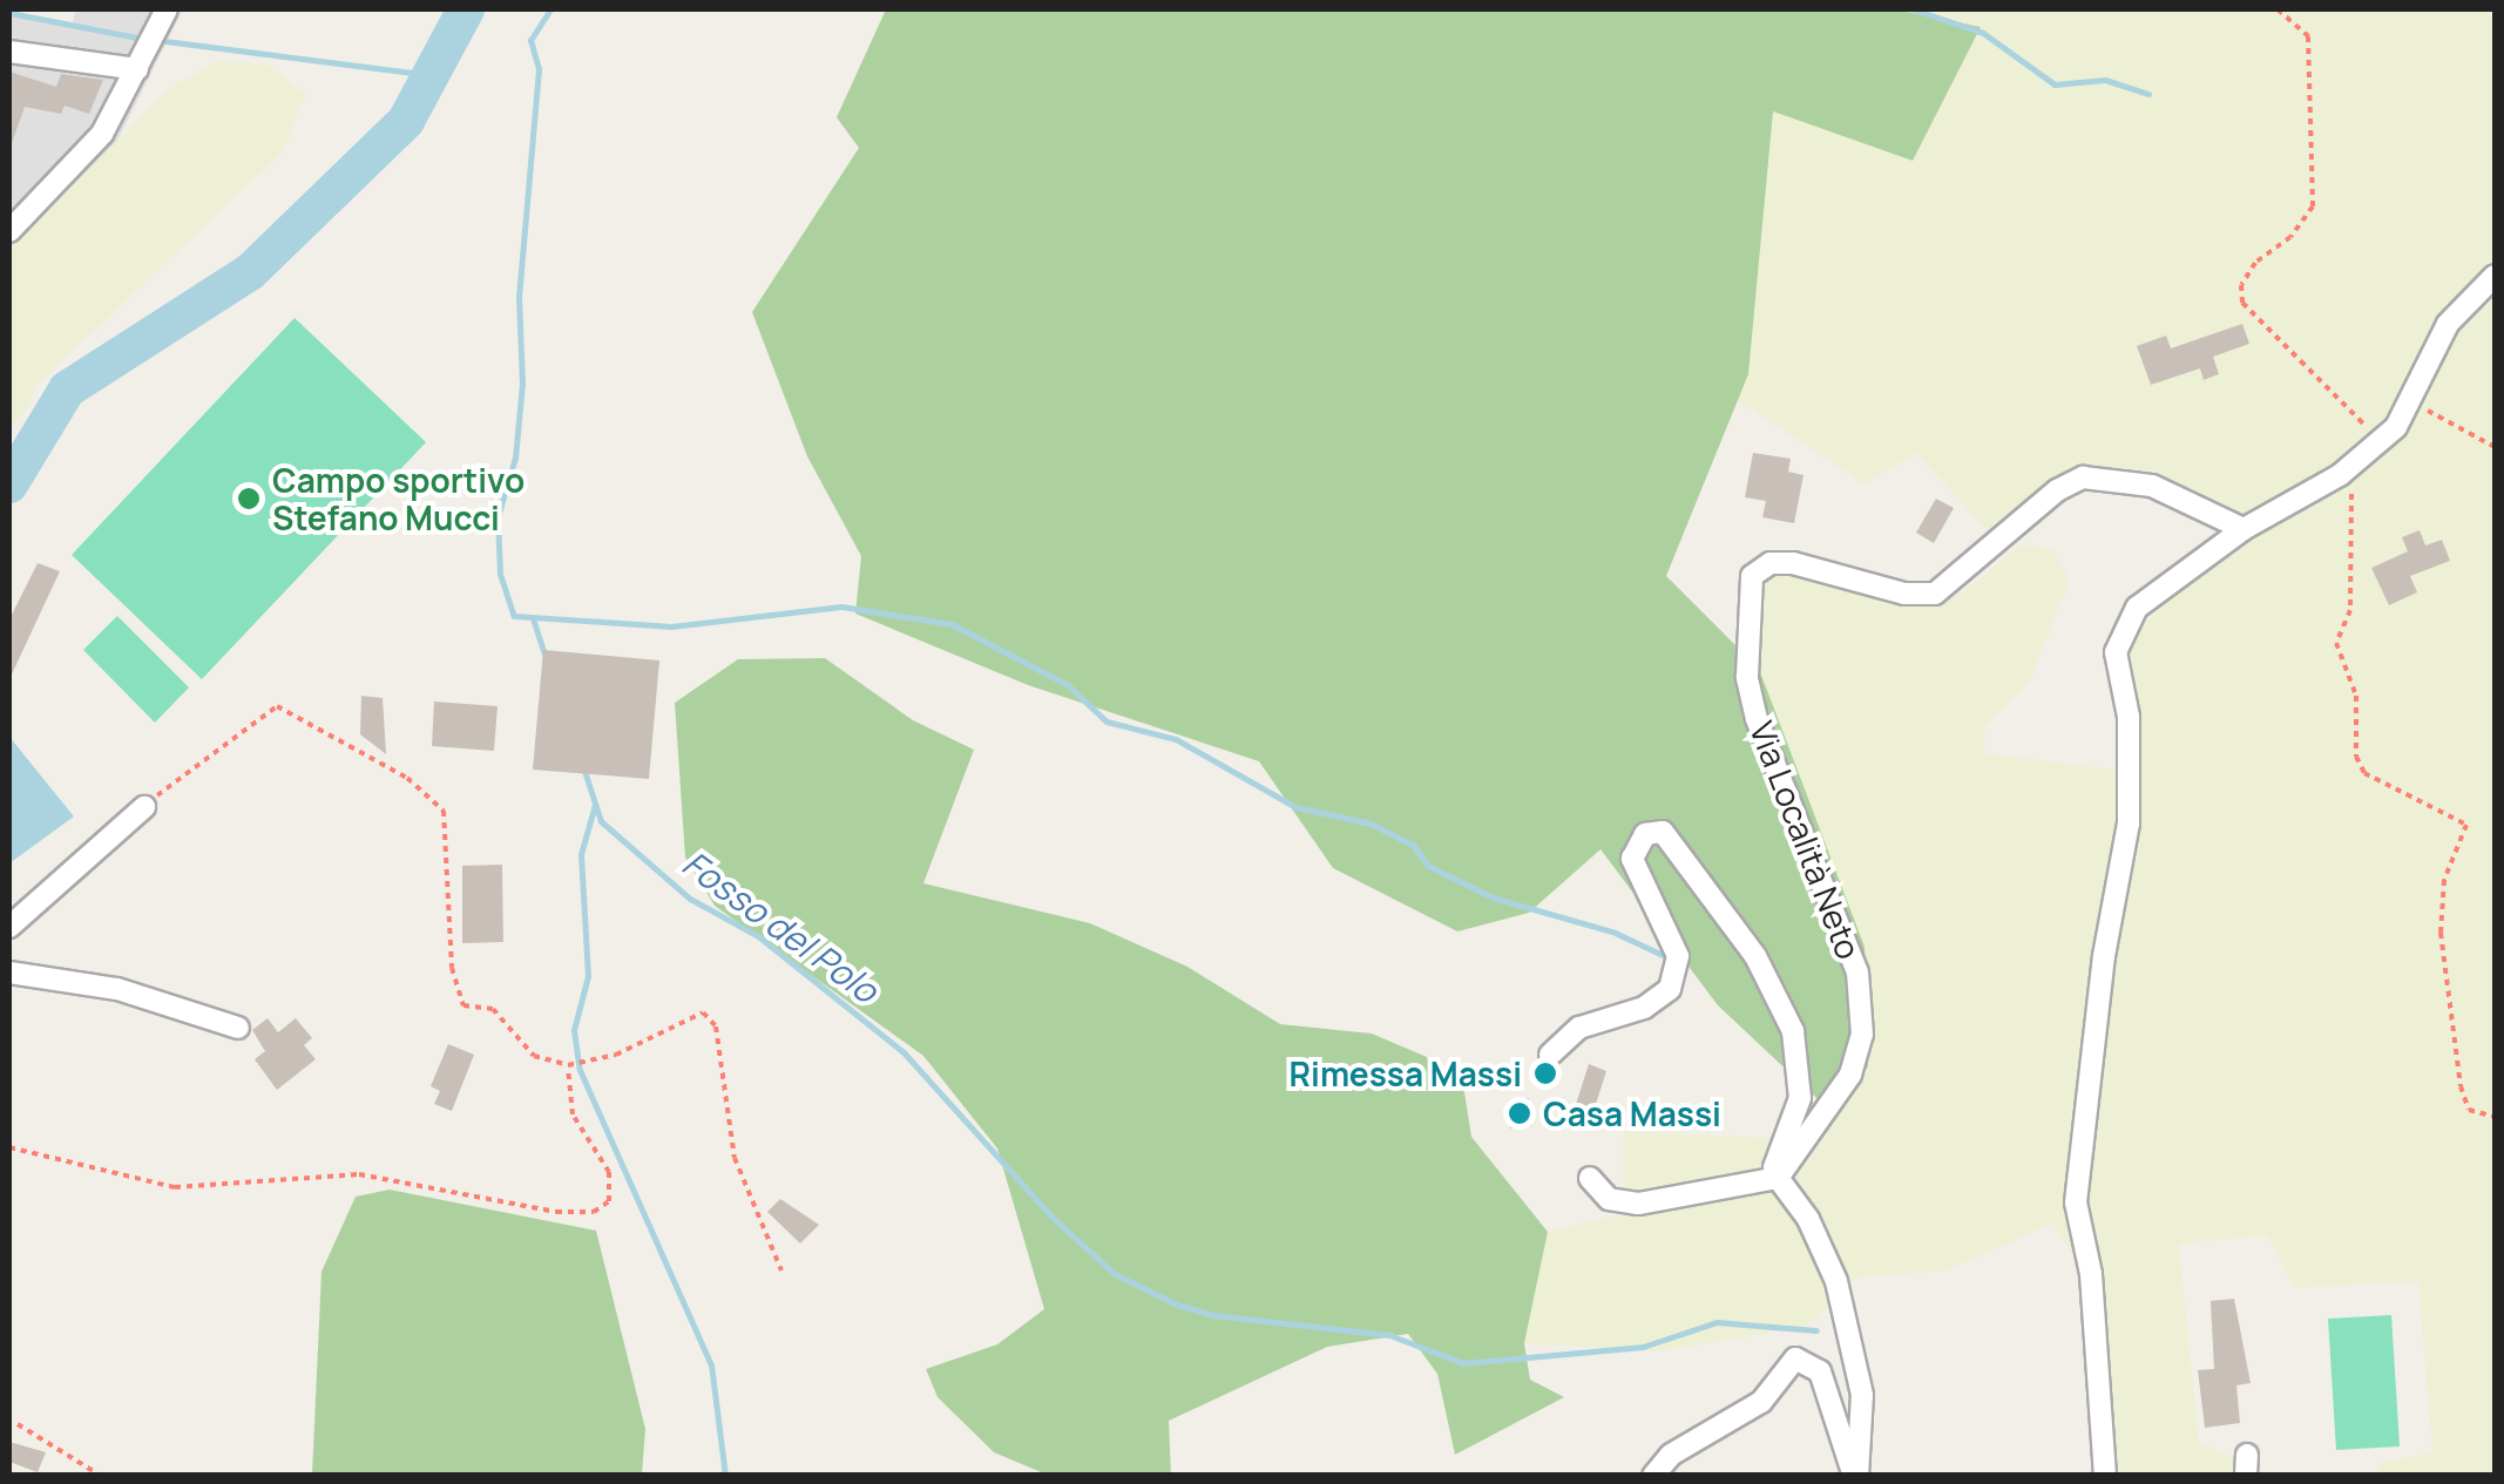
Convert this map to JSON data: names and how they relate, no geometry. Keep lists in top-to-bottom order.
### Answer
{
  "streets": {
    "street": ["Via Località Neto"]
  },
  "water": ["Fosso del Polo"],
  "places": ["Campo sportivo Stefano Mucci", "Rimessa Massi", "Casa Massi"]
}
